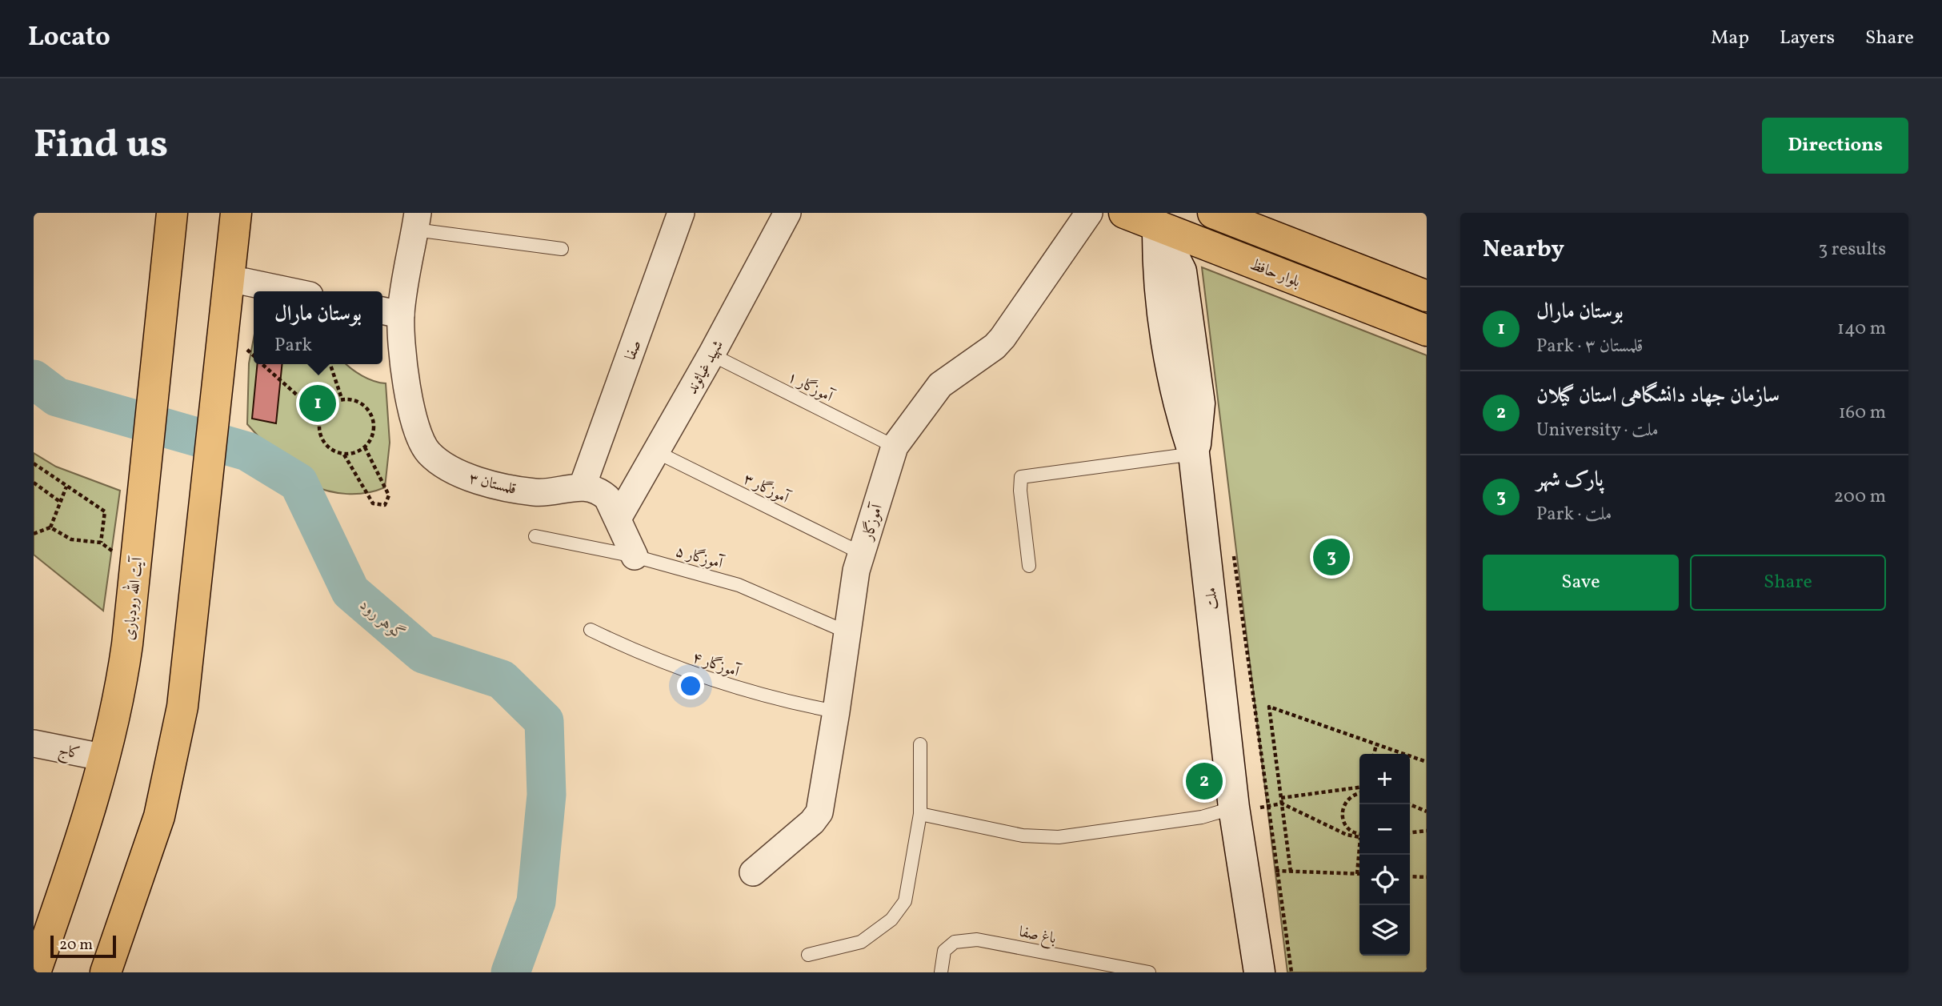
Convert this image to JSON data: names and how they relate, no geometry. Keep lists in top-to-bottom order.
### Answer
{
  "streets": {
    "main road": ["بلوار حافظ", "آیت الله رودباری"],
    "street": [
      "صفا",
      "شهید غیاثوند",
      "قلمستان ۳",
      "آموزگار",
      "ملت",
      "کاج"
    ],
    "lane": [
      "آموزگار ۱",
      "آموزگار ۳",
      "آموزگار ۵",
      "آموزگار ۴",
      "باغ صفا"
    ]
  },
  "crossings": [
    ["بلوار حافظ", "ملت"],
    ["صفا", "قلمستان ۳"],
    ["شهید غیاثوند", "آموزگار ۱"],
    ["شهید غیاثوند", "آموزگار ۳"],
    ["آموزگار ۱", "آموزگار"],
    ["آموزگار ۳", "آموزگار"],
    ["آموزگار", "آموزگار ۵"],
    ["آموزگار", "آموزگار ۴"],
    ["آیت الله رودباری", "کاج"]
  ],
  "water": ["گوهر رود"],
  "scale_bar": "20 m",
  "page": {
    "header": "Locato",
    "nav": ["Map", "Layers", "Share"],
    "buttons": [
      "Directions",
      ["Save", "Share"]
    ],
    "title": "Find us",
    "heading": ["Nearby", "3 results"],
    "list": [
      {
        "mark": "1",
        "name": "بوستان مارال",
        "note": "Park · قلمستان ۳",
        "value": "140 m"
      },
      {
        "mark": "2",
        "name": "سازمان جهاد دانشگاهی استان گیلان",
        "note": "University · ملت",
        "value": "160 m"
      },
      {
        "mark": "3",
        "name": "پارک شهر",
        "note": "Park · ملت",
        "value": "200 m"
      }
    ],
    "popup": ["بوستان مارال", "Park"],
    "pins": ["1", "3", "2"],
    "map_buttons": ["+", "−"],
    "scale": "20 m"
  }
}
